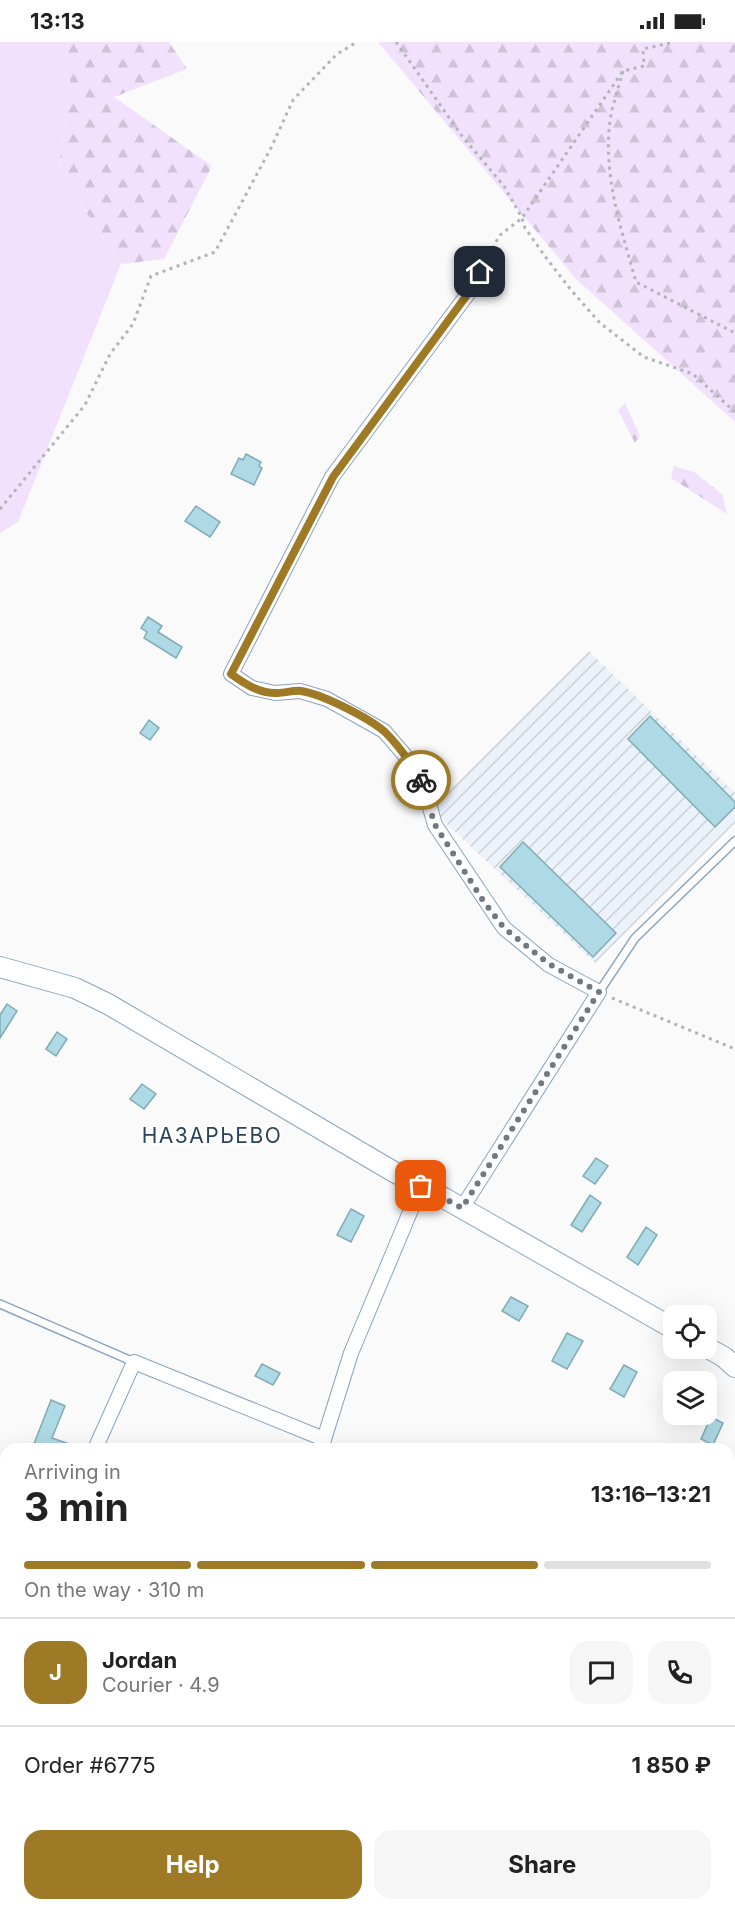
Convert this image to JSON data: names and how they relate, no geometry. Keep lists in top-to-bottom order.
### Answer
{
  "districts": ["НАЗАРЬЕВО"],
  "page": {
    "status": "13:13",
    "heading": ["3 min", "Arriving in", "13:16–13:21"],
    "panel": [
      "Jordan",
      "Courier · 4.9",
      "Order #6775",
      "1 850 ₽"
    ],
    "bar": "On the way · 310 m",
    "round": "J",
    "buttons": ["Help", "Share"]
  }
}
